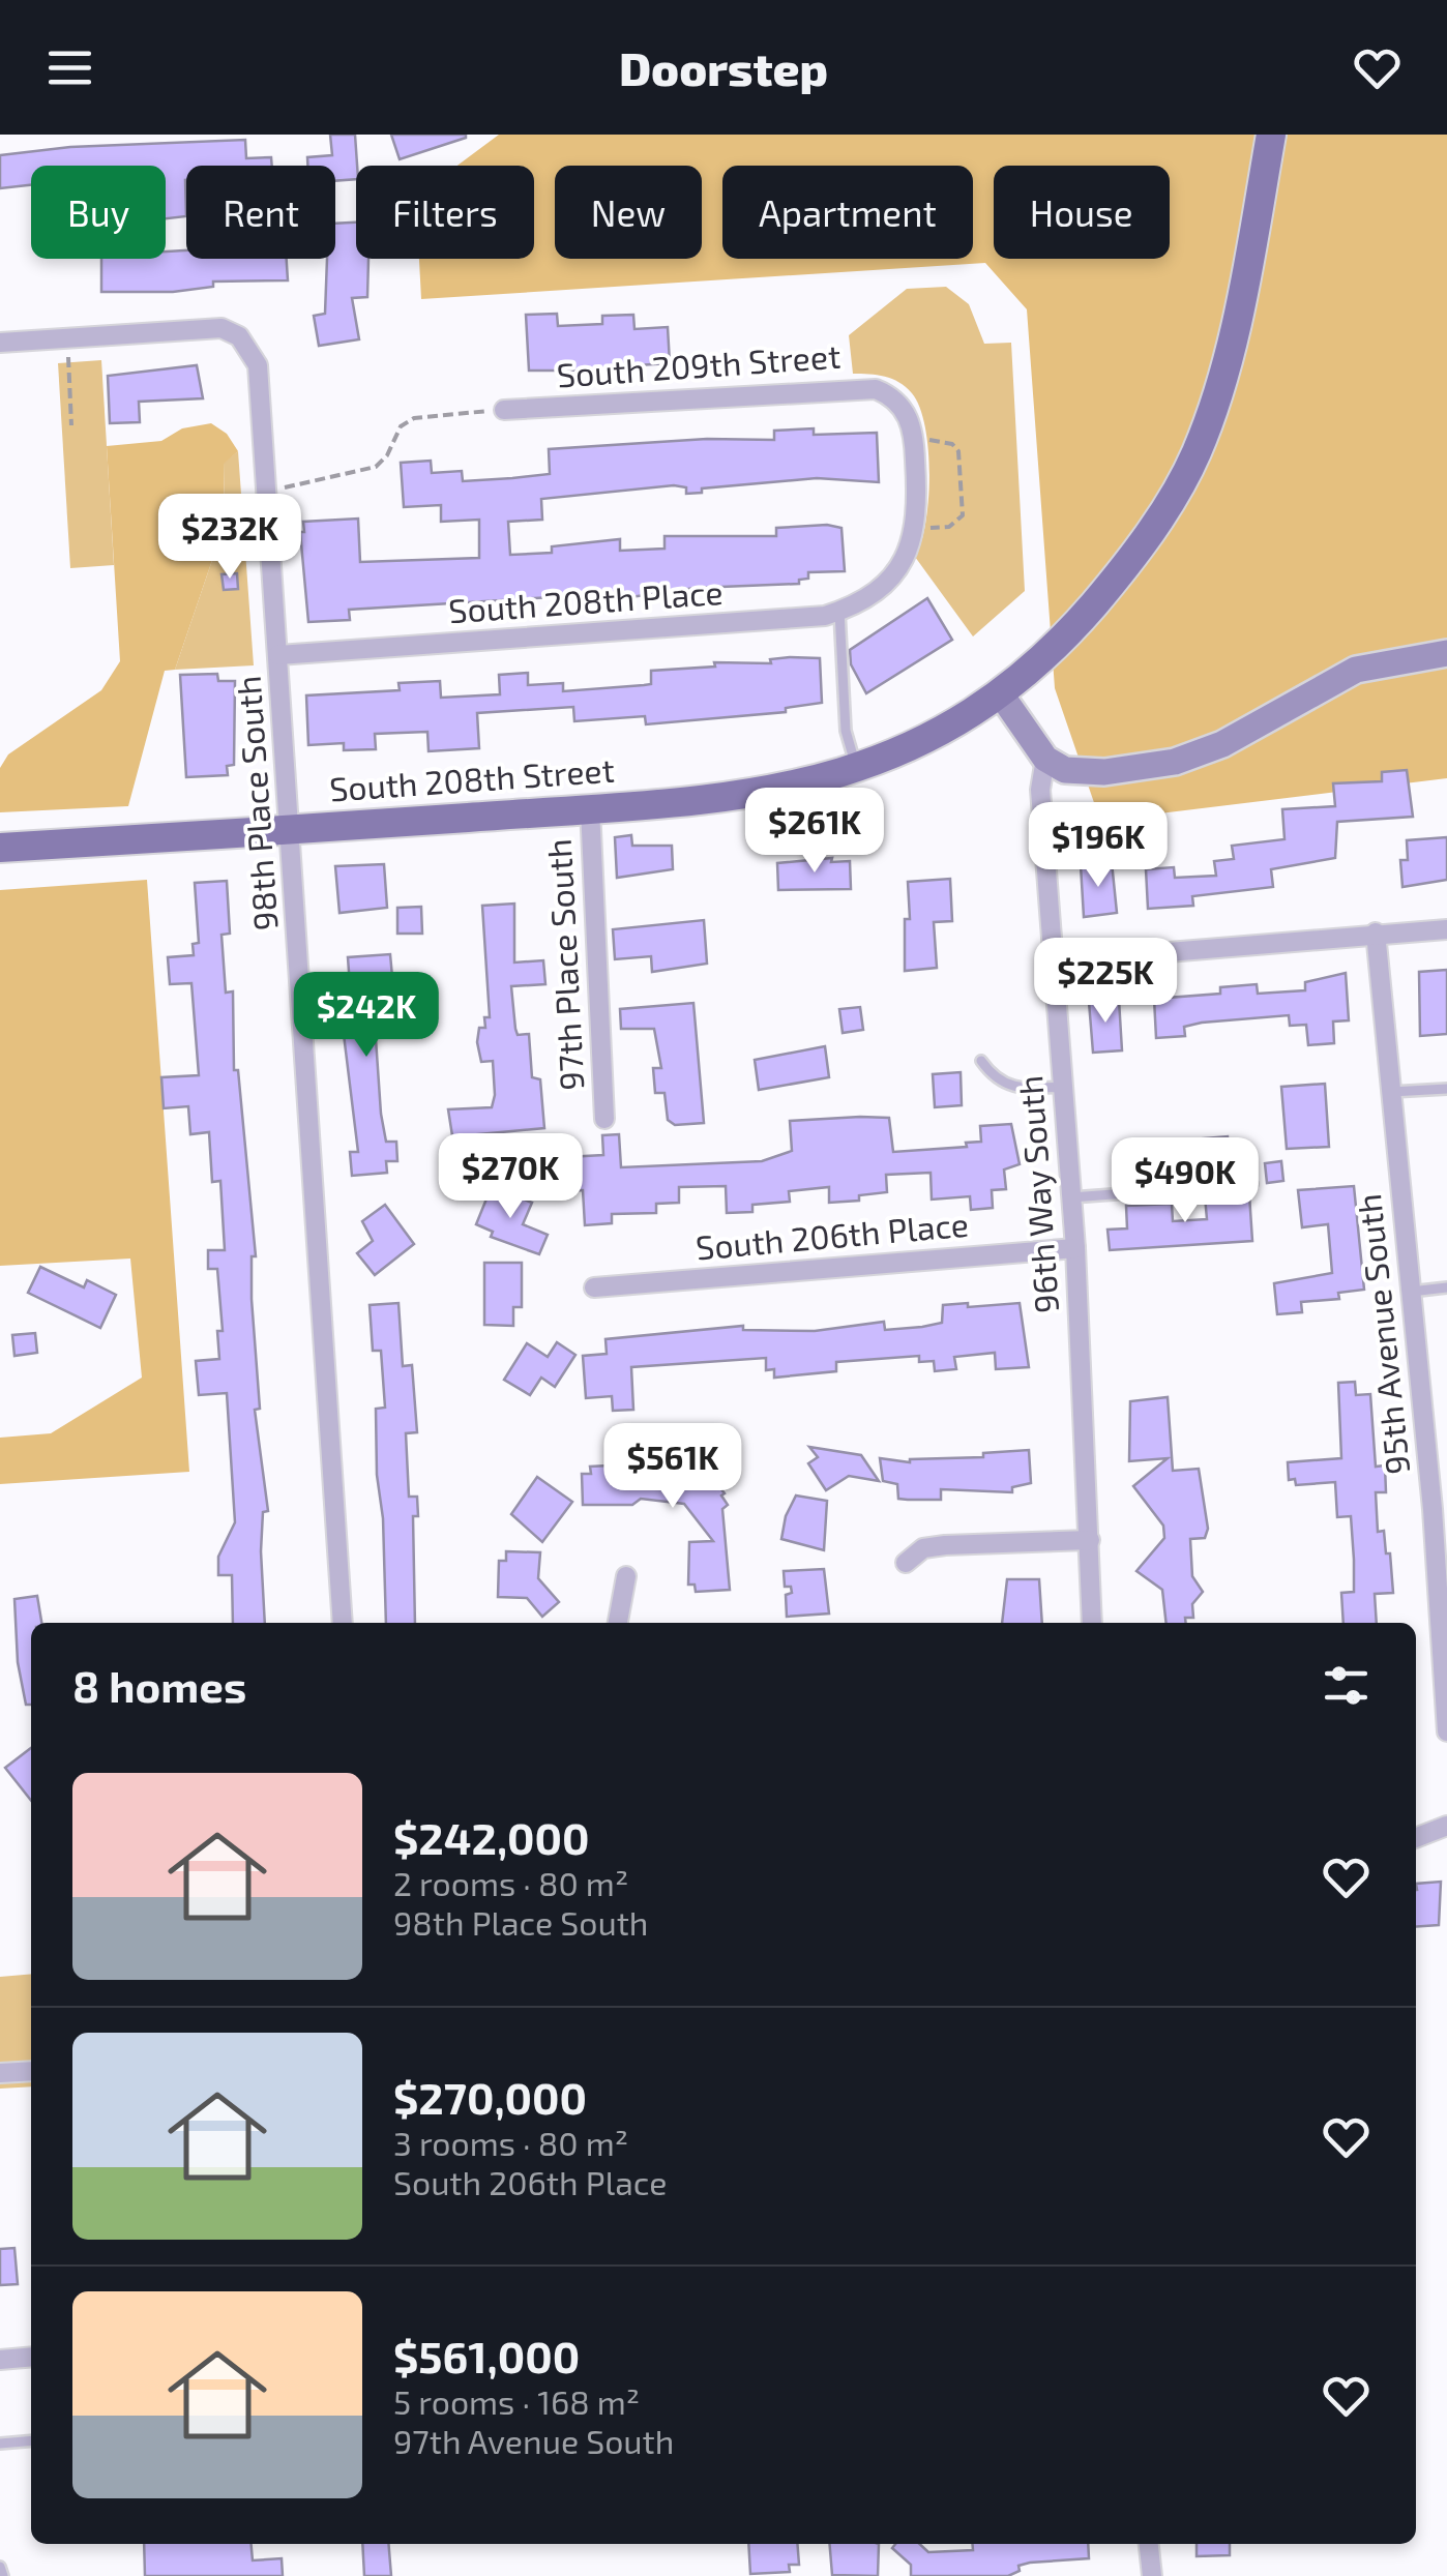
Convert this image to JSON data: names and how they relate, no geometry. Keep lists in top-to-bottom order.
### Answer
{
  "streets": {
    "main road": ["South 208th Street"],
    "street": [
      "South 209th Street",
      "South 208th Place",
      "98th Place South",
      "97th Place South",
      "96th Way South",
      "South 206th Place",
      "95th Avenue South"
    ]
  },
  "crossings": [
    ["South 208th Place", "98th Place South"],
    ["South 208th Street", "98th Place South"],
    ["South 208th Street", "97th Place South"],
    ["96th Way South", "South 206th Place"]
  ],
  "page": {
    "header": "Doorstep",
    "chip": [
      "Buy",
      "Rent",
      "Filters",
      "New",
      "Apartment",
      "House"
    ],
    "price": [
      "$232K",
      "$261K",
      "$196K",
      "$225K",
      "$242K",
      "$270K",
      "$490K",
      "$561K"
    ],
    "heading": "8 homes",
    "list": [
      {
        "name": "$242,000",
        "note": "2 rooms · 80 m² · 98th Place South"
      },
      {
        "name": "$270,000",
        "note": "3 rooms · 80 m² · South 206th Place"
      },
      {
        "name": "$561,000",
        "note": "5 rooms · 168 m² · 97th Avenue South"
      }
    ]
  }
}
